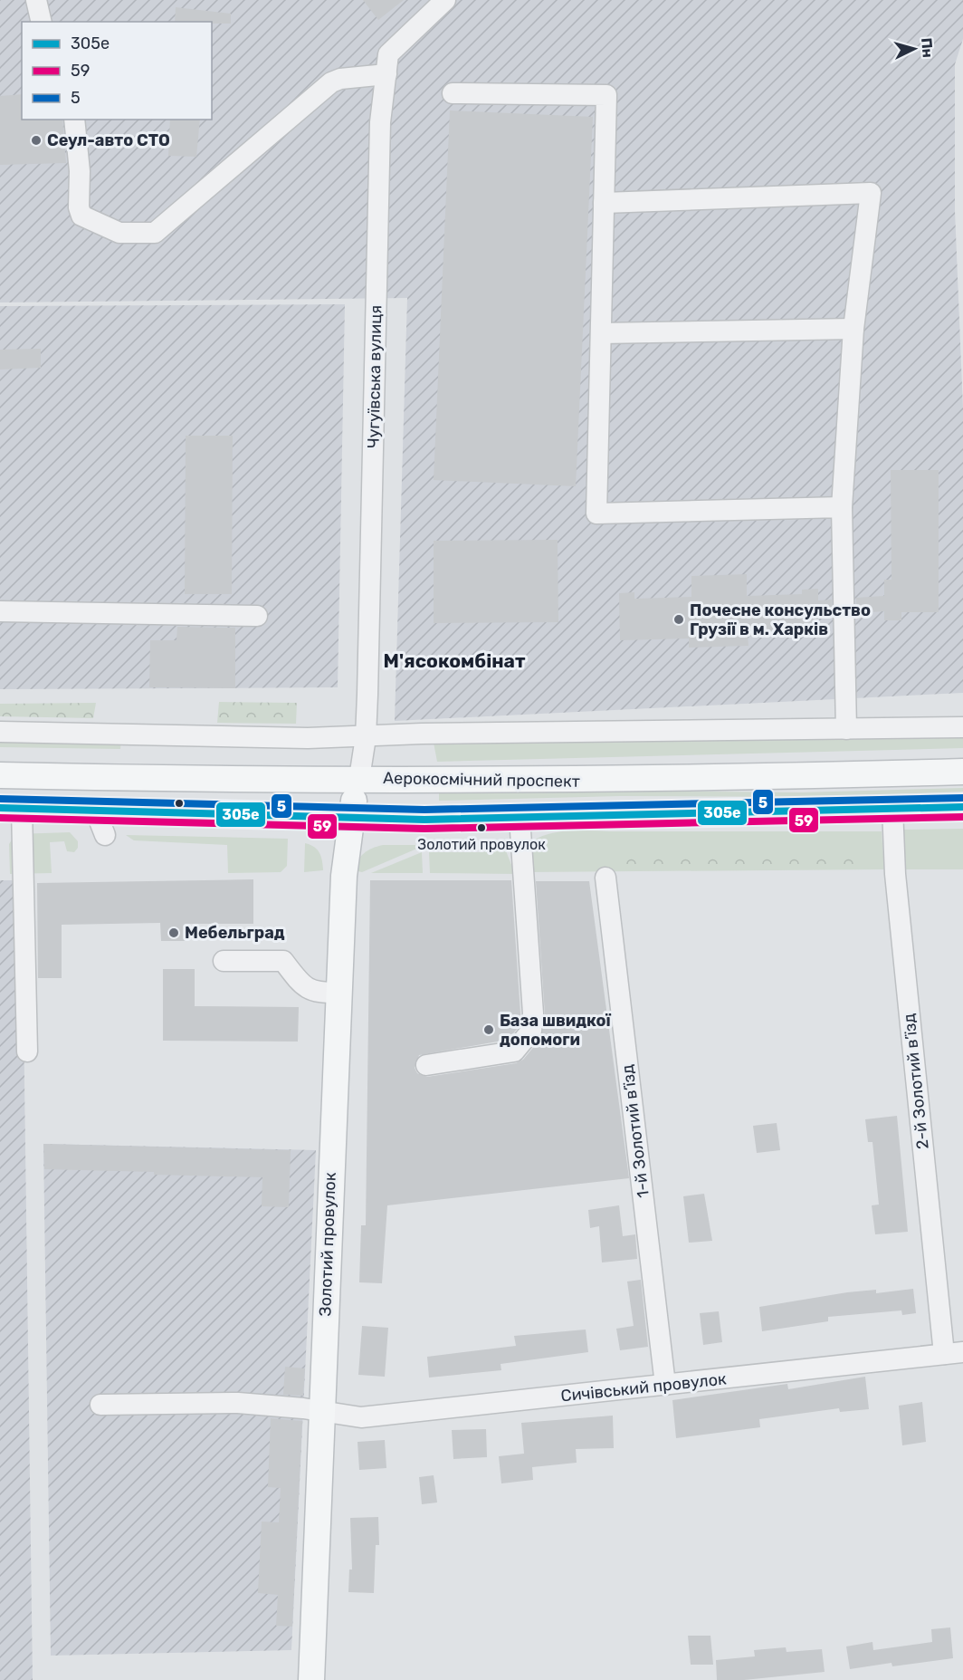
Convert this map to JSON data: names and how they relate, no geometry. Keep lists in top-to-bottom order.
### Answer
{
  "streets": {
    "main road": ["Аерокосмічний проспект", "Золотий провулок"],
    "street": [
      "Чугуївська вулиця",
      "2-й Золотий в’їзд",
      "1-й Золотий в’їзд",
      "Сичівський провулок"
    ]
  },
  "crossings": [
    ["Чугуївська вулиця", "Аерокосмічний проспект"],
    ["Чугуївська вулиця", "Золотий провулок"],
    ["Аерокосмічний проспект", "Золотий провулок"],
    ["2-й Золотий в’їзд", "Сичівський провулок"],
    ["1-й Золотий в’їзд", "Сичівський провулок"],
    ["Золотий провулок", "Сичівський провулок"]
  ],
  "districts": ["М'ясокомбінат"],
  "places": [
    "Сеул-авто СТО",
    "Почесне консульство Грузії в м. Харків",
    "Золотий провулок",
    "Мебельград",
    "База швидкої допомоги"
  ],
  "lines": ["transit line 5", "transit line 305e", "transit line 59"],
  "legend": ["305e", "59", "5"],
  "north": "right"
}
